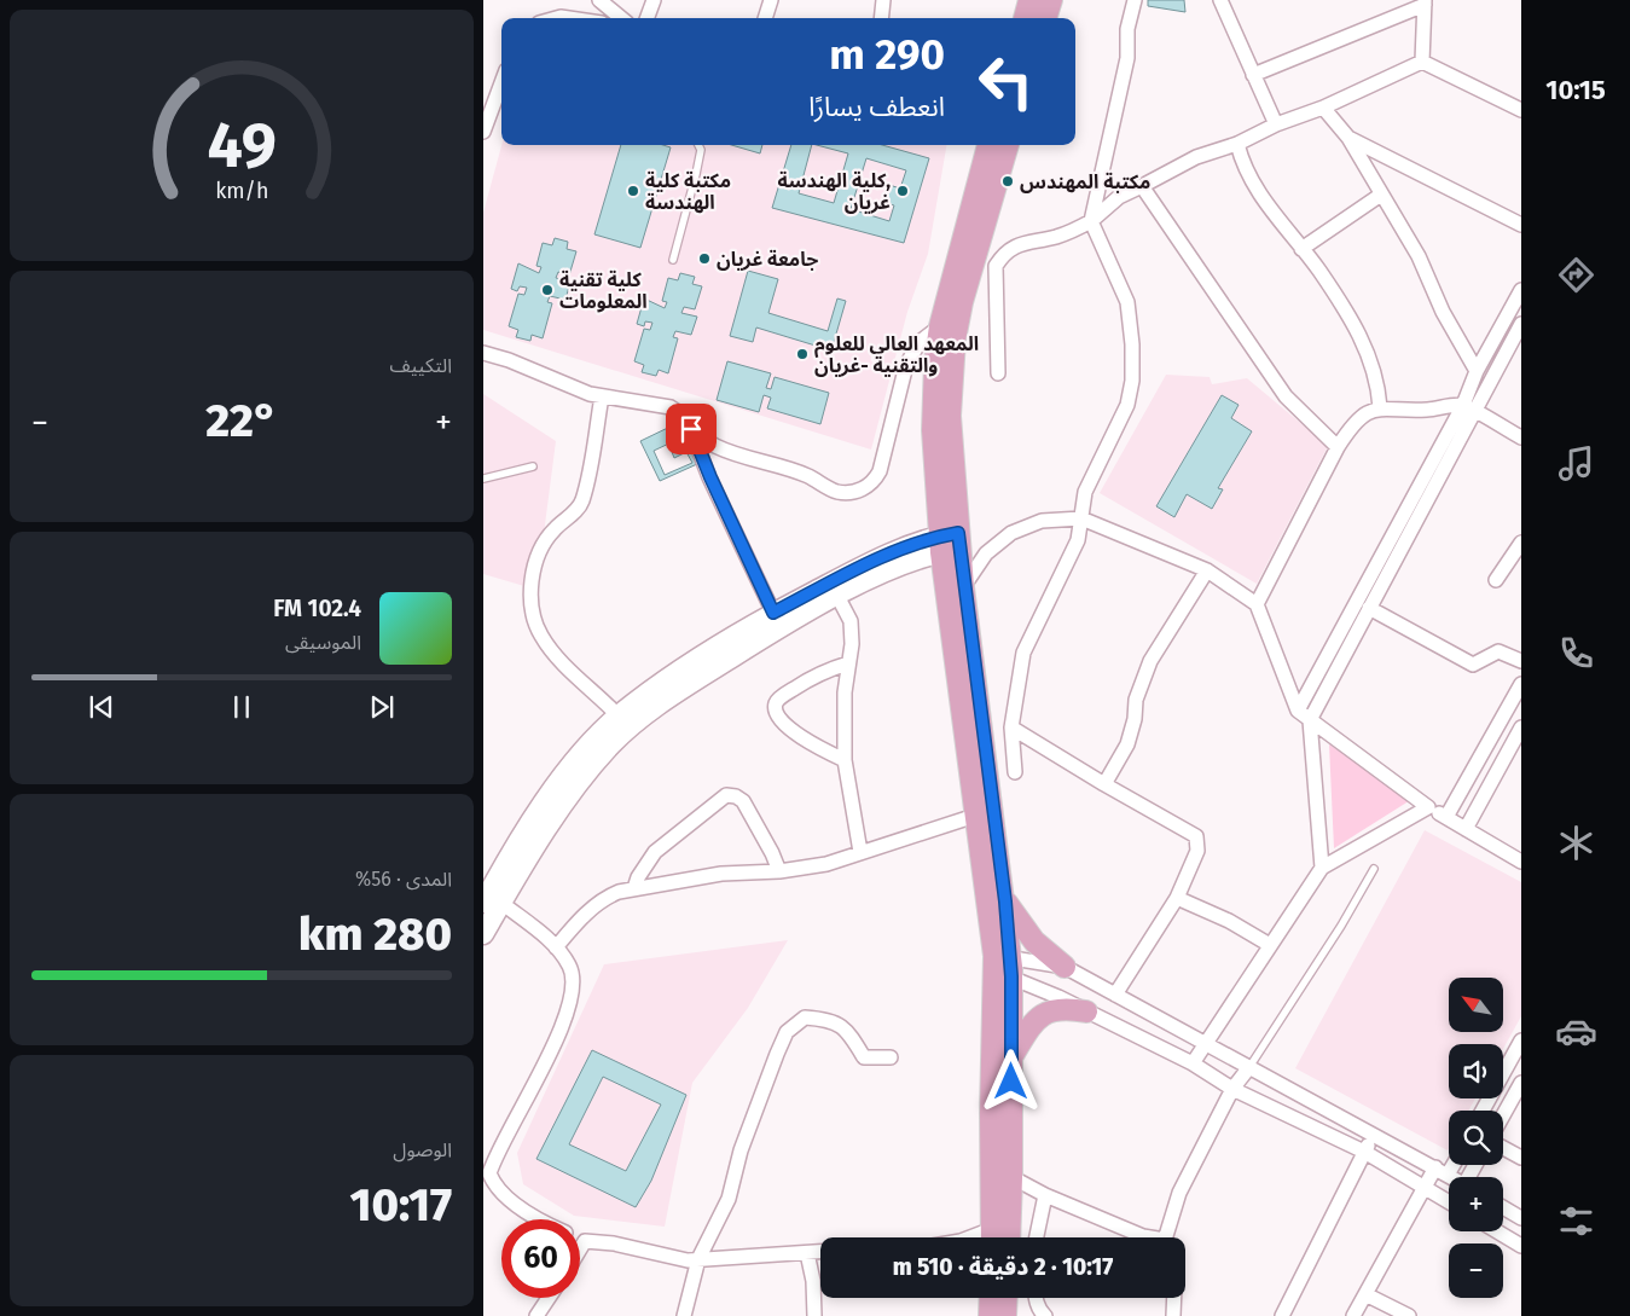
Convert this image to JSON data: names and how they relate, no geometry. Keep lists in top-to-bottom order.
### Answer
{
  "places": [
    "مكتبة المهندس",
    "مكتبة كلية الهندسة",
    "كلية الهندسة, غريان",
    "جامعة غريان",
    "كلية تقنية المعلومات",
    "المعهد العالي للعلوم والتقنية -غريان"
  ],
  "north": "top left",
  "page": {
    "tabs": "10:15",
    "turn": ["290 m", "انعطف يسارًا"],
    "tile": [
      "التكييف",
      ["المدى · 56%", "280 km"],
      ["الوصول", "10:17"]
    ],
    "heat": ["−", "22°", "+"],
    "song": ["102.4 FM", "الموسيقى"],
    "map_buttons": ["+", "−"],
    "limit": "60",
    "trip": "10:17 · 2 دقيقة · 510 m",
    "gauge": ["49", "km/h"]
  }
}
